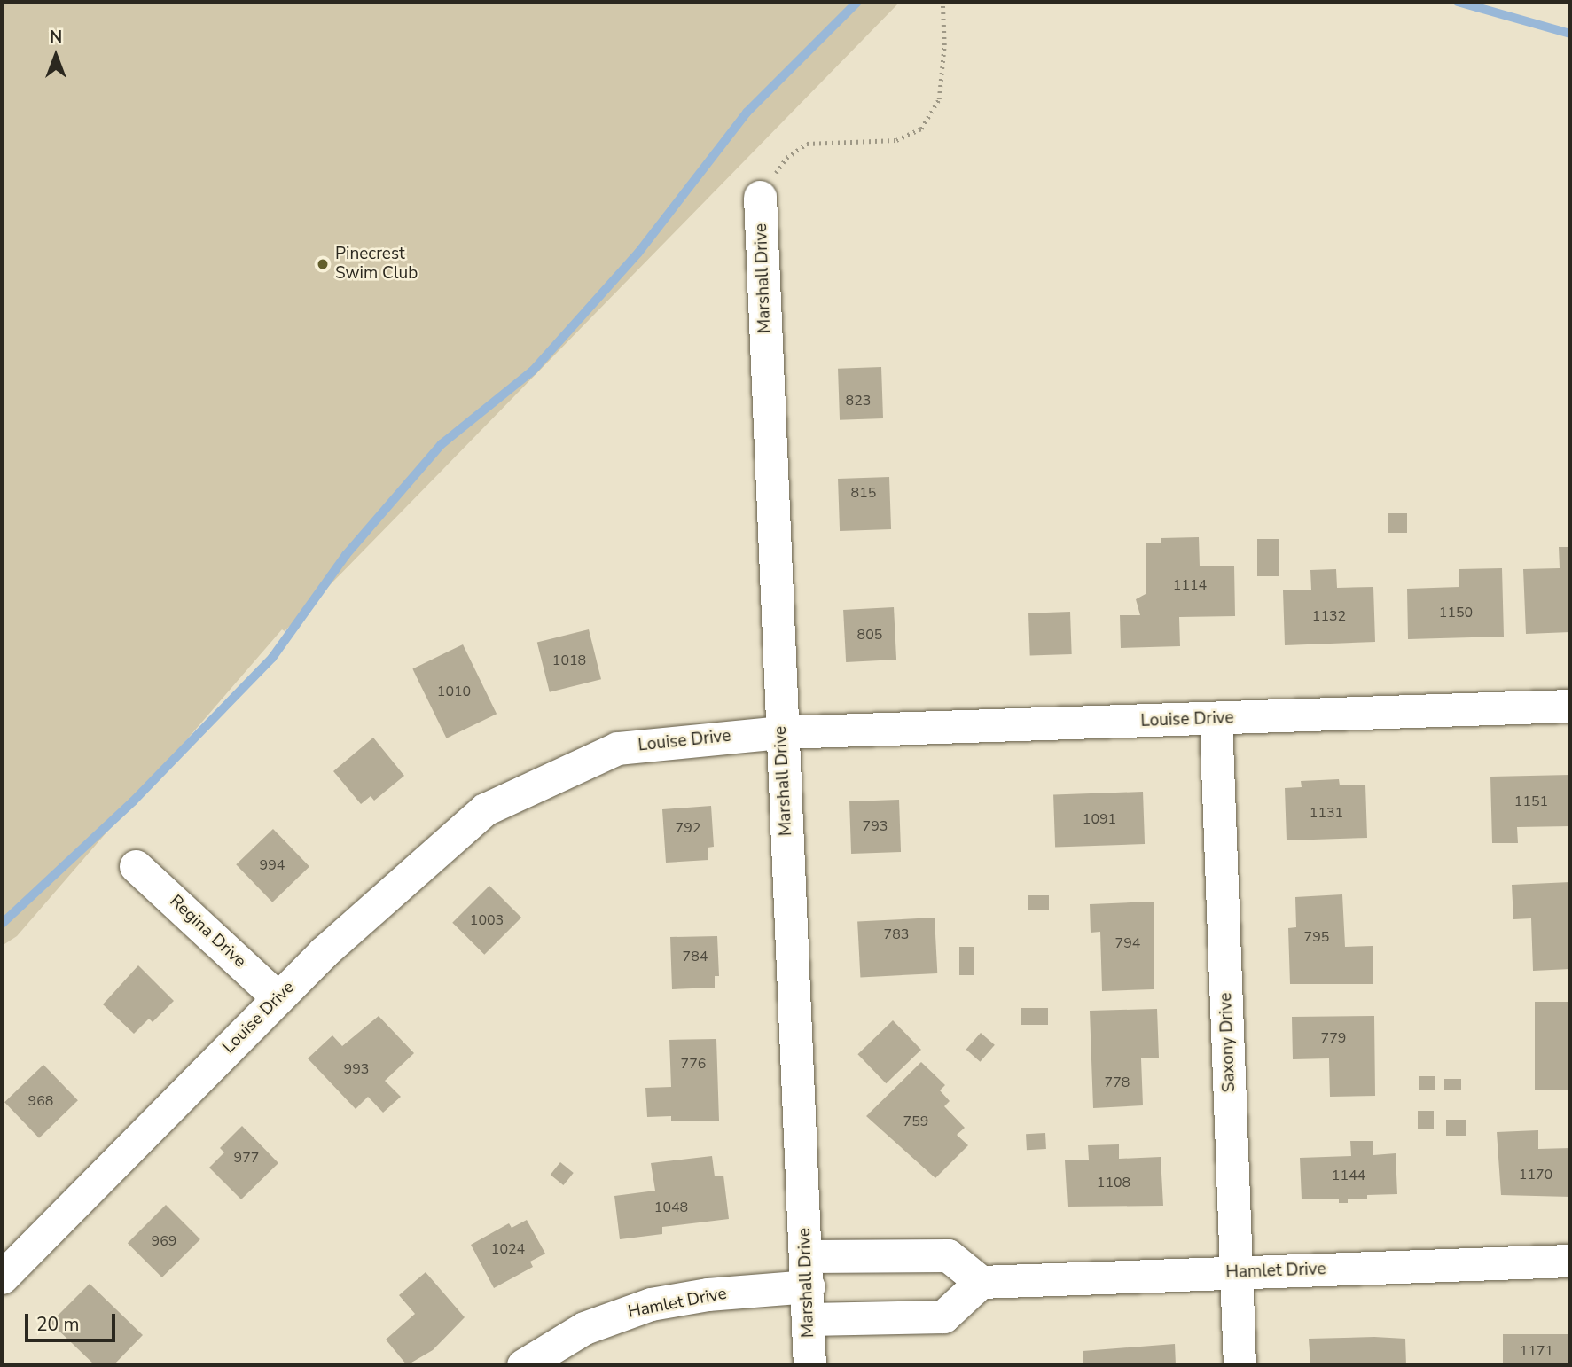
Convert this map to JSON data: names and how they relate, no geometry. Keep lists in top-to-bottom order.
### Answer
{
  "streets": {
    "street": [
      "Marshall Drive",
      "Louise Drive",
      "Regina Drive",
      "Saxony Drive",
      "Hamlet Drive"
    ]
  },
  "crossings": [
    ["Marshall Drive", "Louise Drive"],
    ["Marshall Drive", "Hamlet Drive"],
    ["Louise Drive", "Regina Drive"],
    ["Louise Drive", "Saxony Drive"],
    ["Saxony Drive", "Hamlet Drive"]
  ],
  "places": ["Pinecrest Swim Club"],
  "house_numbers": [
    "823",
    "815",
    "1114",
    "1150",
    "1132",
    "805",
    "1018",
    "1010",
    "1151",
    "1131",
    "1091",
    "793",
    "792",
    "994",
    "1003",
    "783",
    "795",
    "794",
    "784",
    "779",
    "776",
    "993",
    "778",
    "968",
    "759",
    "977",
    "1170",
    "1144",
    "1108",
    "1048",
    "969",
    "1024",
    "1171"
  ],
  "scale_bar": "20 m",
  "north": "top"
}
